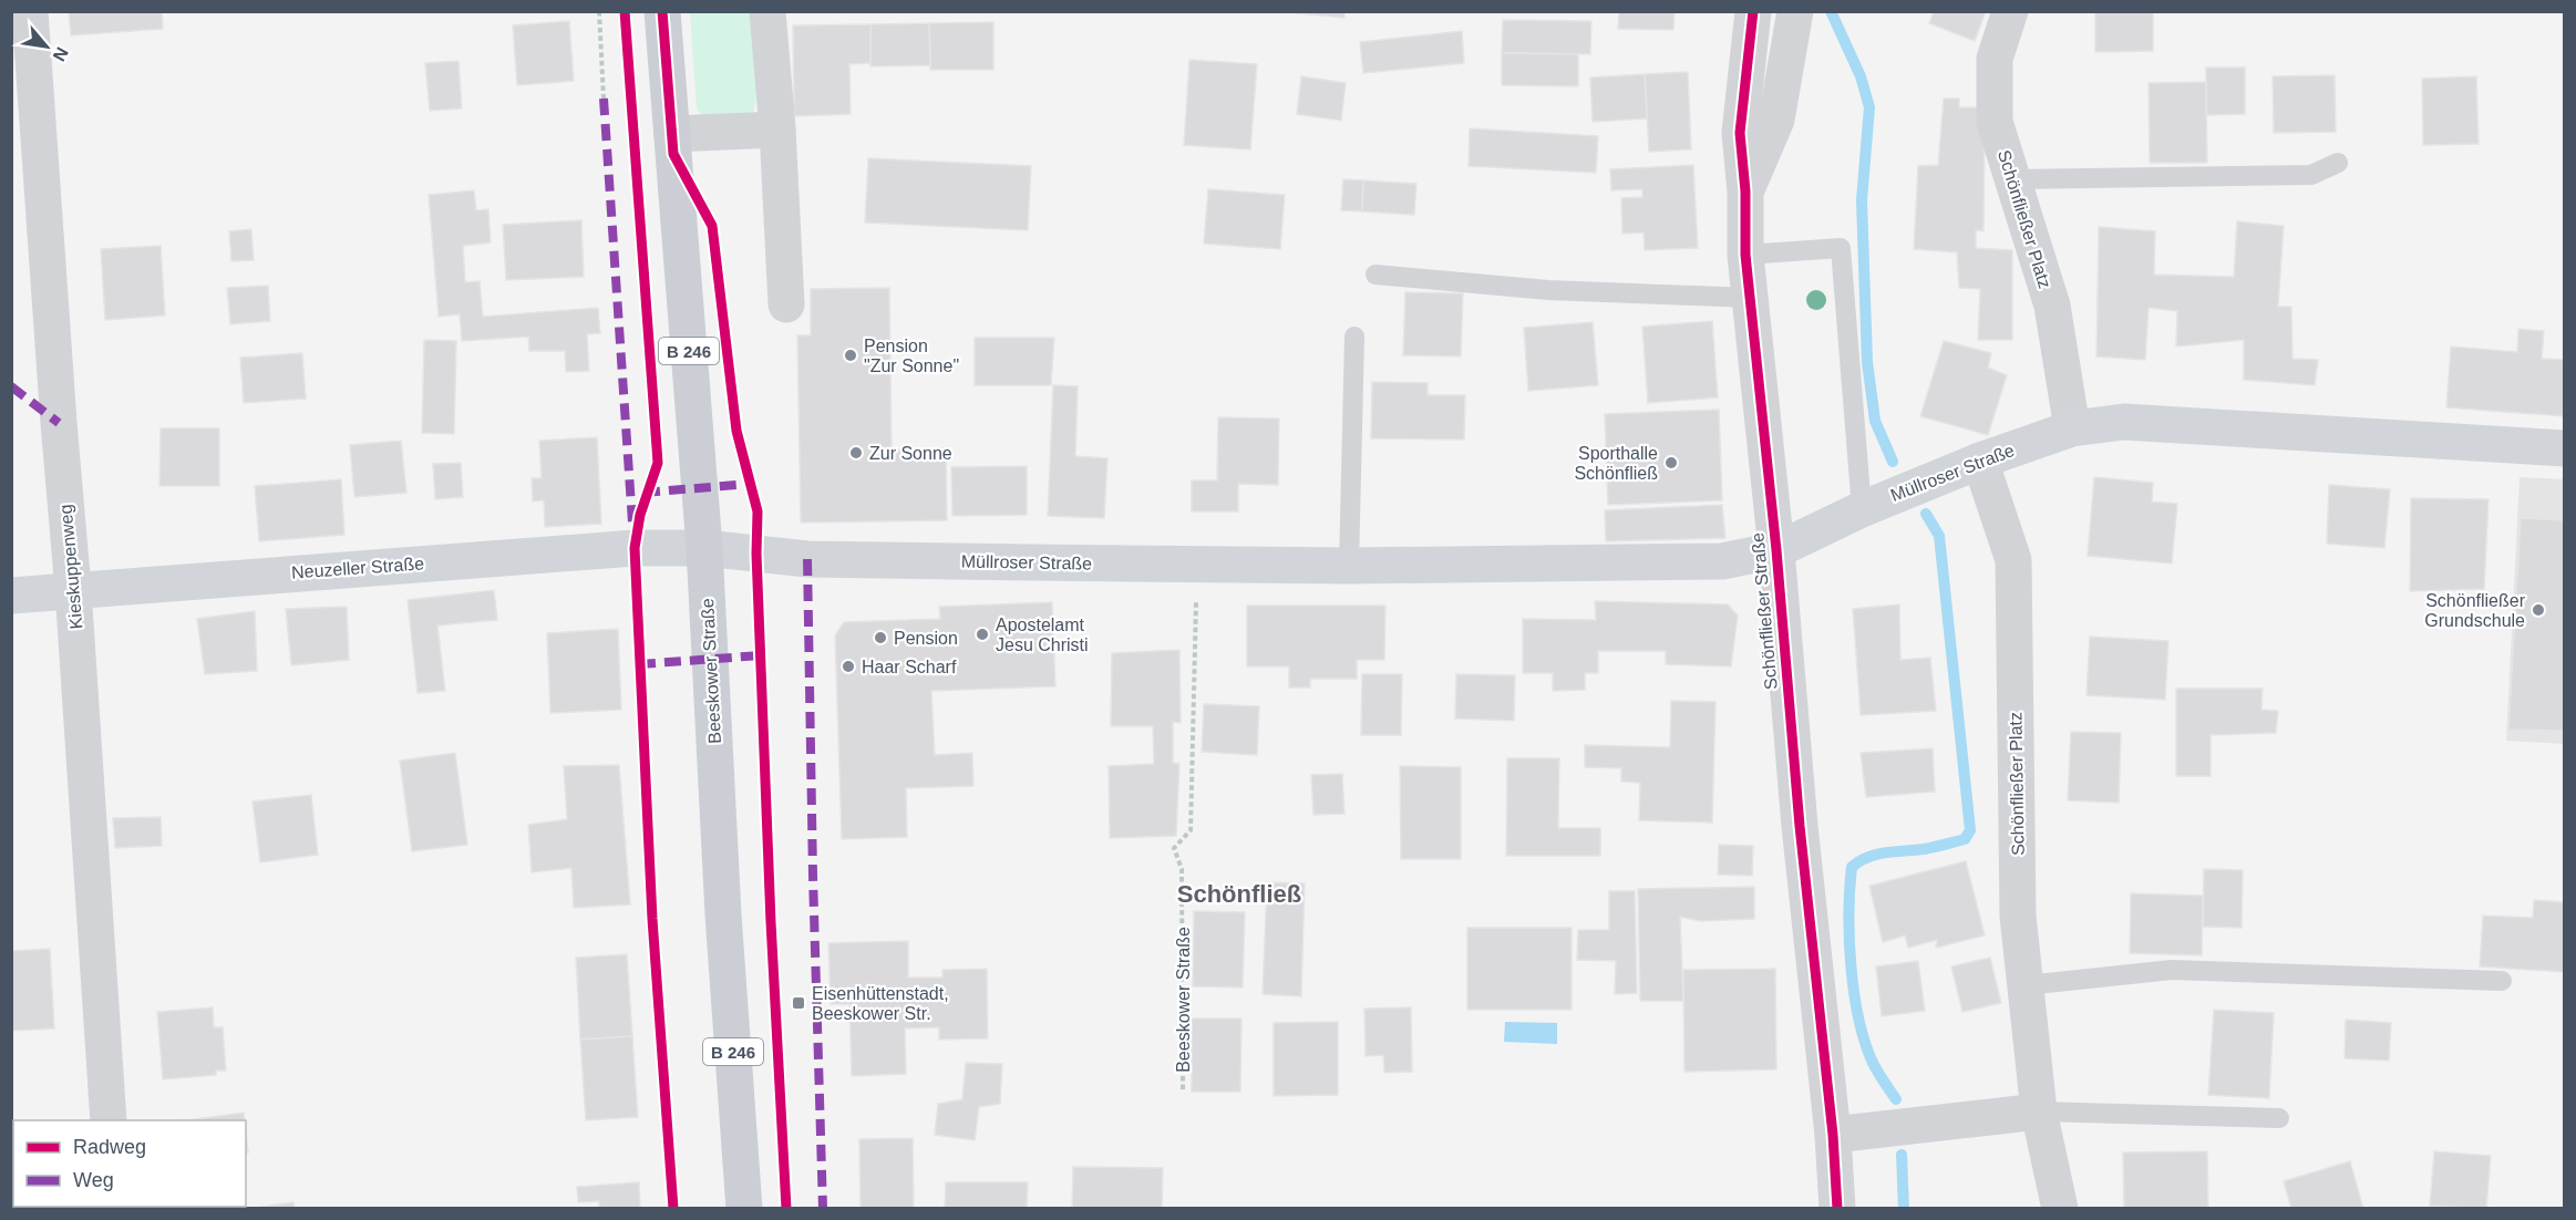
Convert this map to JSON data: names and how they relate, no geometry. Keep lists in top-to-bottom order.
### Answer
{
  "streets": {
    "main road": [
      "B 246",
      "Müllroser Straße",
      "Neuzeller Straße",
      "Beeskower Straße"
    ],
    "street": ["Schönfließer Platz", "Kieskuppenweg", "Schönfließer Straße"]
  },
  "crossings": [
    ["Schönfließer Platz", "Müllroser Straße"],
    ["Müllroser Straße", "Neuzeller Straße"],
    ["Müllroser Straße", "Schönfließer Straße"],
    ["Müllroser Straße", "Beeskower Straße"],
    ["Kieskuppenweg", "Neuzeller Straße"],
    ["Neuzeller Straße", "Beeskower Straße"]
  ],
  "districts": ["Schönfließ"],
  "places": {
    "other": [
      "Pension \"Zur Sonne\"",
      "Zur Sonne",
      "Sporthalle Schönfließ",
      "Schönfließer Grundschule",
      "Apostelamt Jesu Christi",
      "Pension",
      "Haar Scharf"
    ],
    "transit": ["Eisenhüttenstadt, Beeskower Str."]
  },
  "legend": ["Radweg", "Weg"],
  "north": "bottom right"
}
